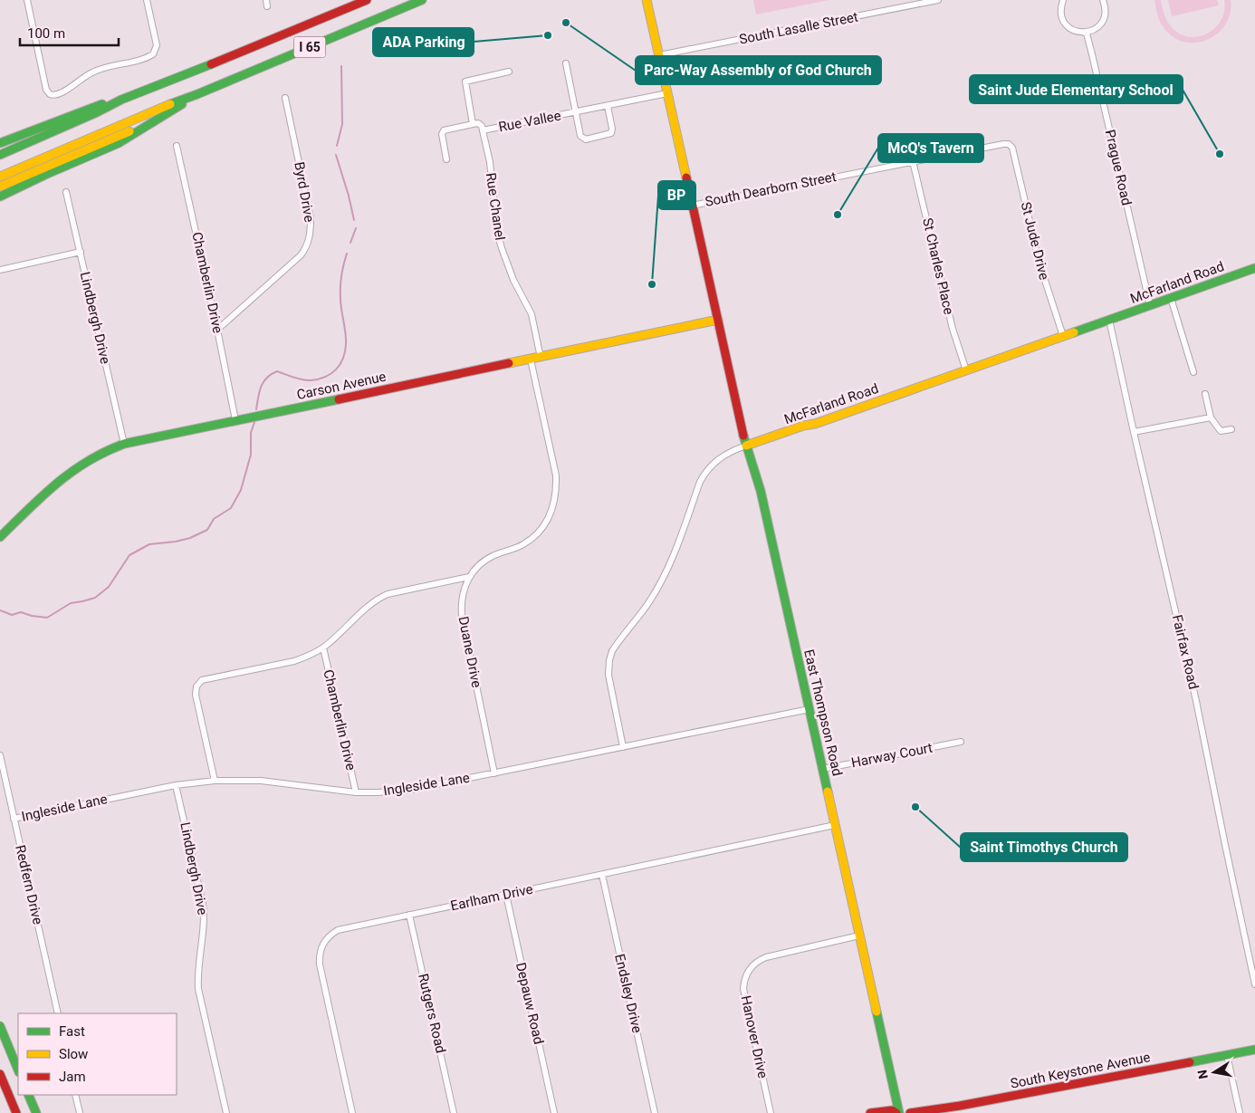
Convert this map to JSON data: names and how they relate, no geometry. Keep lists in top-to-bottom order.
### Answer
{
  "streets": {
    "main road": [
      "I 65",
      "McFarland Road",
      "Carson Avenue",
      "East Thompson Road",
      "South Keystone Avenue"
    ],
    "street": [
      "South Lasalle Street",
      "Rue Vallee",
      "Prague Road",
      "South Dearborn Street",
      "Byrd Drive",
      "Rue Chanel",
      "St Jude Drive",
      "St Charles Place",
      "Chamberlin Drive",
      "Lindbergh Drive",
      "Duane Drive",
      "Fairfax Road",
      "Harway Court",
      "Ingleside Lane",
      "Redfern Drive",
      "Earlham Drive",
      "Endsley Drive",
      "Depauw Road",
      "Rutgers Road",
      "Hanover Drive"
    ]
  },
  "crossings": [
    ["Rue Vallee", "Rue Chanel"],
    ["Prague Road", "McFarland Road"],
    ["South Dearborn Street", "St Jude Drive"],
    ["South Dearborn Street", "St Charles Place"],
    ["South Dearborn Street", "East Thompson Road"],
    ["Byrd Drive", "Chamberlin Drive"],
    ["Rue Chanel", "Carson Avenue"],
    ["St Jude Drive", "McFarland Road"],
    ["St Charles Place", "McFarland Road"],
    ["Chamberlin Drive", "Carson Avenue"],
    ["Chamberlin Drive", "Ingleside Lane"],
    ["McFarland Road", "Fairfax Road"],
    ["McFarland Road", "East Thompson Road"],
    ["McFarland Road", "Ingleside Lane"],
    ["Lindbergh Drive", "Carson Avenue"],
    ["Lindbergh Drive", "Ingleside Lane"],
    ["Carson Avenue", "Duane Drive"],
    ["Carson Avenue", "East Thompson Road"],
    ["Duane Drive", "Ingleside Lane"],
    ["East Thompson Road", "Harway Court"],
    ["East Thompson Road", "Ingleside Lane"],
    ["East Thompson Road", "Earlham Drive"],
    ["East Thompson Road", "Hanover Drive"],
    ["Ingleside Lane", "Redfern Drive"],
    ["Earlham Drive", "Endsley Drive"],
    ["Earlham Drive", "Depauw Road"],
    ["Earlham Drive", "Rutgers Road"]
  ],
  "places": [
    "Parc-Way Assembly of God Church",
    "ADA Parking",
    "Saint Jude Elementary School",
    "McQ's Tavern",
    "BP",
    "Saint Timothys Church"
  ],
  "legend": ["Fast", "Slow", "Jam"],
  "scale_bar": "100 m",
  "north": "left"
}
